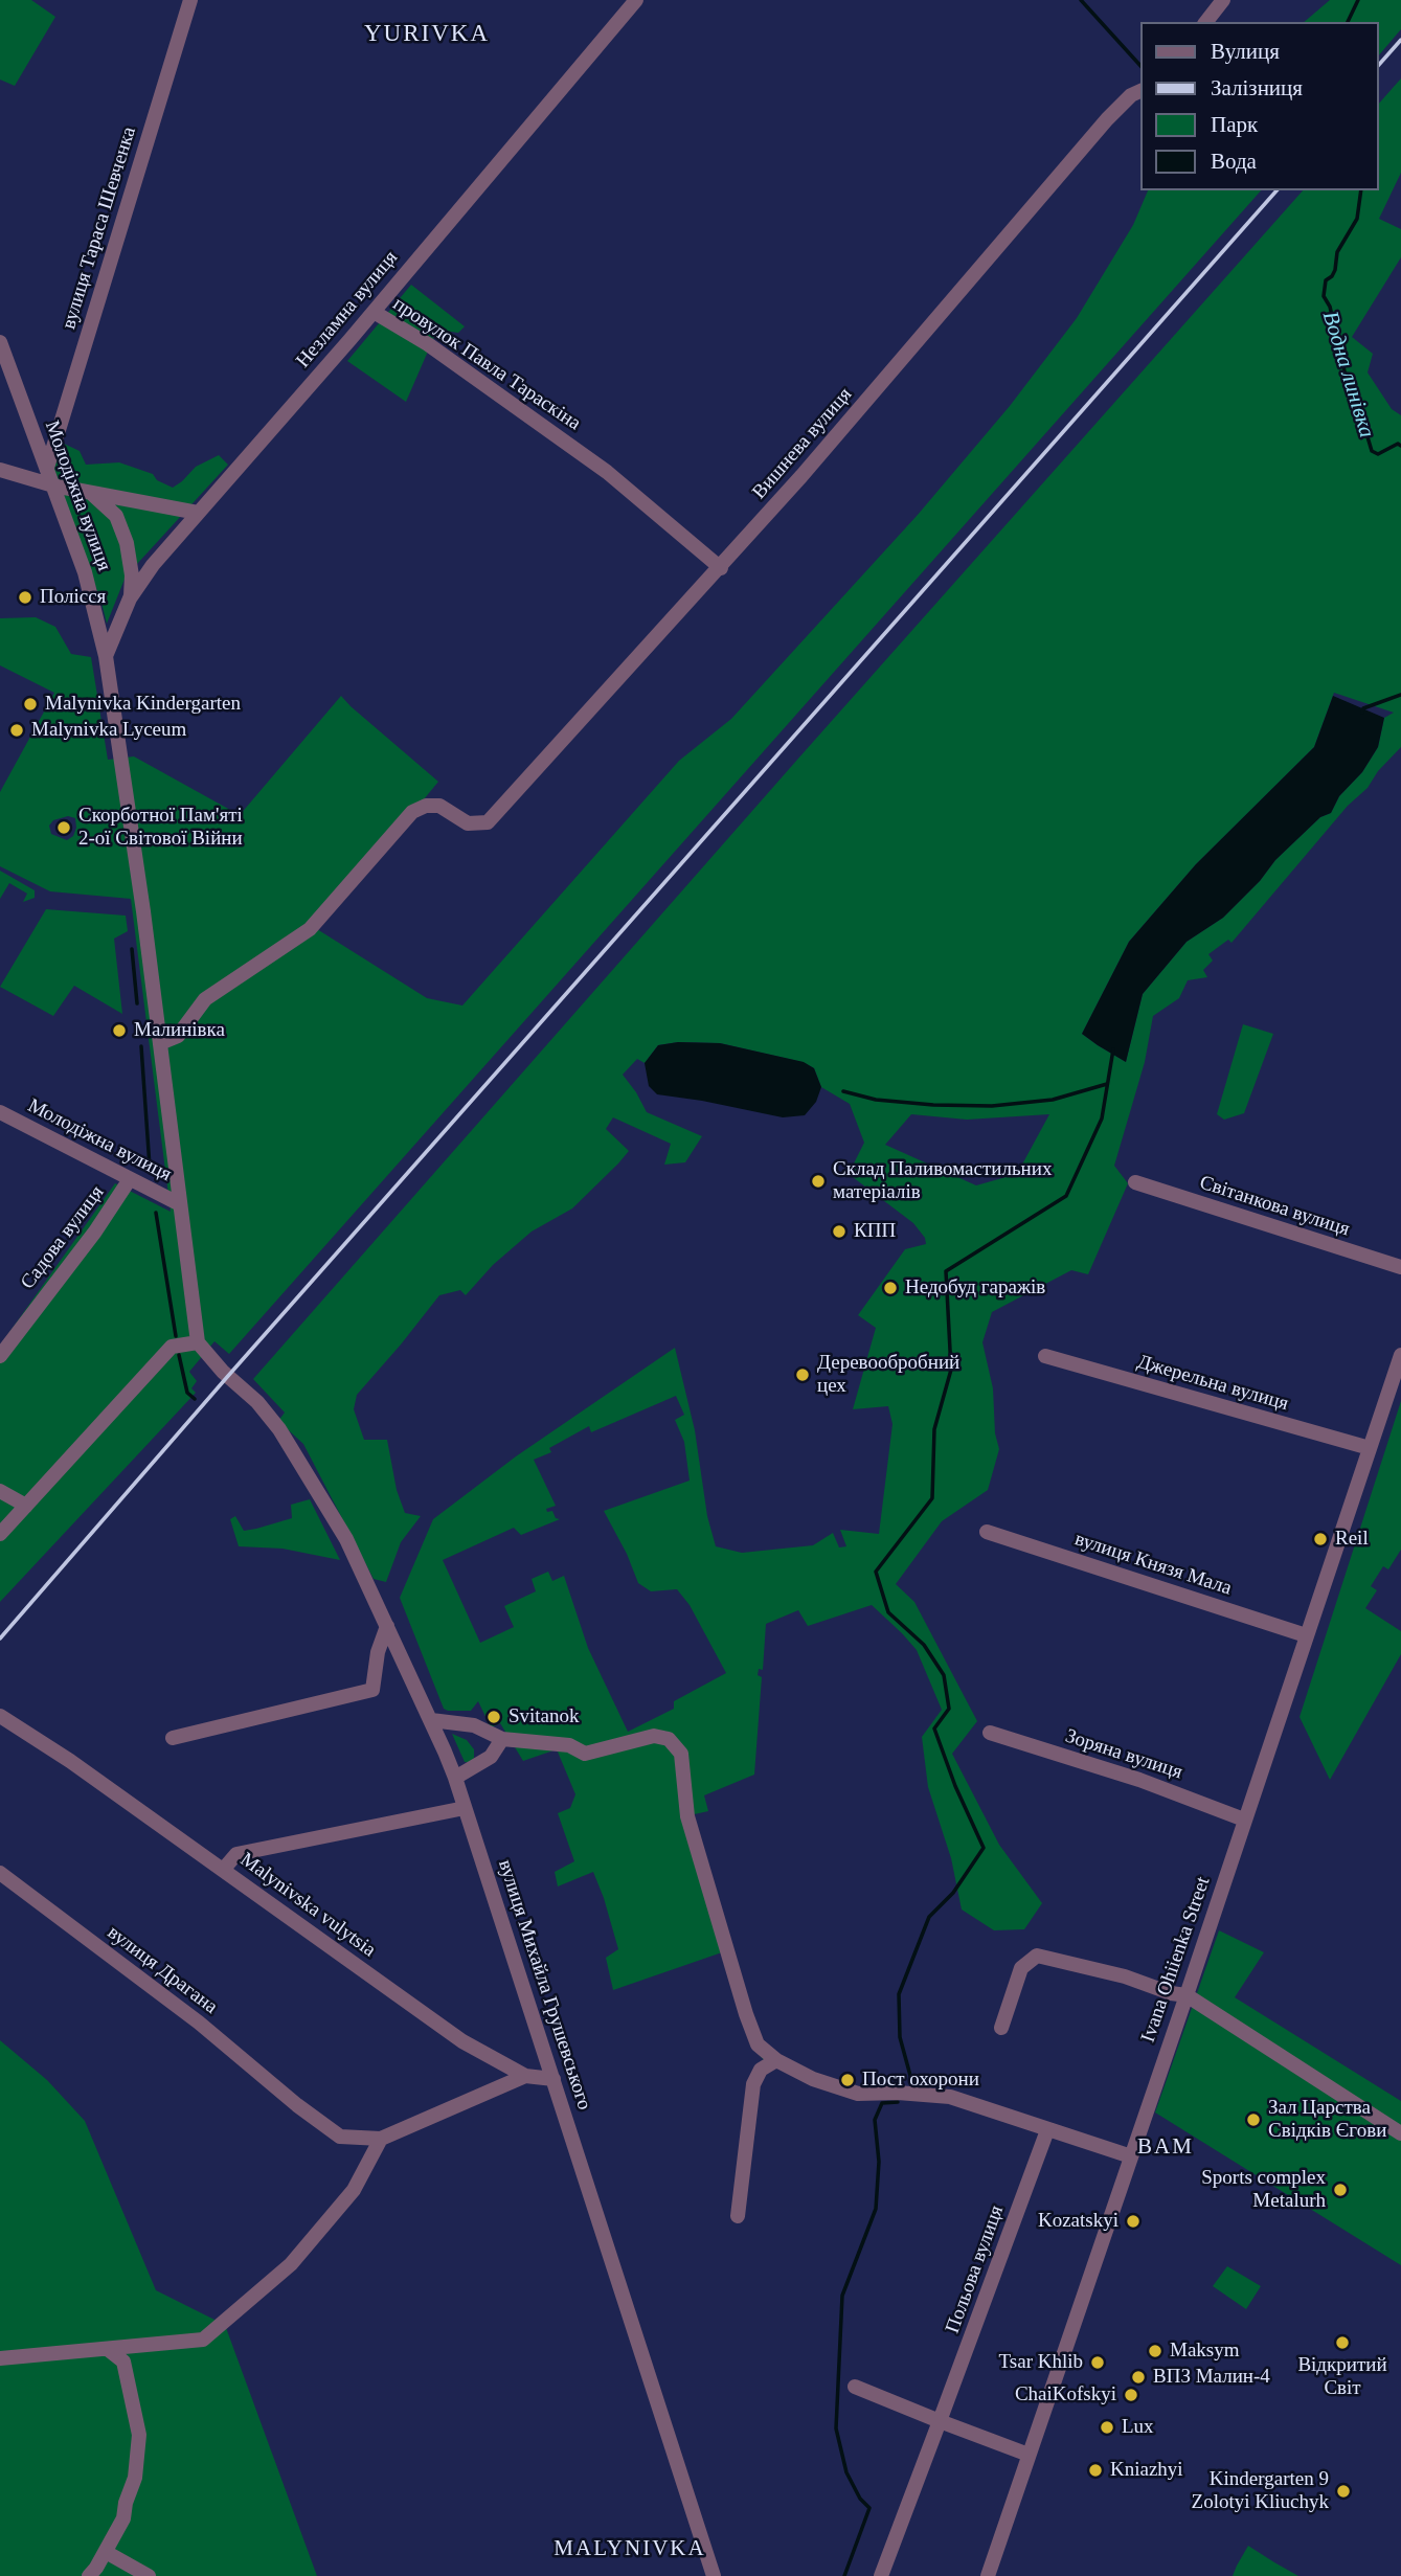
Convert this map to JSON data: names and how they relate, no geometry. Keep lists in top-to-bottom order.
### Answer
{
  "streets": {
    "street": [
      "вулиця Тараса Шевченка",
      "Незламна вулиця",
      "провулок Павла Тараскіна",
      "Вишнева вулиця",
      "Молодіжна вулиця",
      "Світанкова вулиця",
      "Садова вулиця",
      "Джерельна вулиця",
      "вулиця Князя Мала",
      "Зоряна вулиця",
      "Malynivska vulytsia",
      "Ivana Ohiienka Street",
      "вулиця Драгана",
      "вулиця Михайла Грушевського",
      "Польова вулиця"
    ]
  },
  "crossings": [
    ["вулиця Тараса Шевченка", "Молодіжна вулиця"],
    ["Незламна вулиця", "провулок Павла Тараскіна"],
    ["Незламна вулиця", "Молодіжна вулиця"],
    ["провулок Павла Тараскіна", "Вишнева вулиця"],
    ["Вишнева вулиця", "Молодіжна вулиця"],
    ["Молодіжна вулиця", "Садова вулиця"],
    ["Молодіжна вулиця", "вулиця Михайла Грушевського"],
    ["Джерельна вулиця", "Ivana Ohiienka Street"],
    ["вулиця Князя Мала", "Ivana Ohiienka Street"],
    ["Зоряна вулиця", "Ivana Ohiienka Street"]
  ],
  "districts": ["YURIVKA", "BAM", "MALYNIVKA"],
  "water": ["Водна линівка"],
  "places": [
    "Полісся",
    "Malynivka Kindergarten",
    "Malynivka Lyceum",
    "Скорботної Пам'яті 2-ої Світової Війни",
    "Малинівка",
    "Склад Паливомастильних матеріалів",
    "КПП",
    "Недобуд гаражів",
    "Деревообробний цех",
    "Reil",
    "Svitanok",
    "Пост охорони",
    "Зал Царства Свідків Єгови",
    "Sports complex Metalurh",
    "Kozatskyi",
    "Відкритий Світ",
    "Maksym",
    "Tsar Khlib",
    "ВПЗ Малин-4",
    "ChaiKofskyi",
    "Lux",
    "Kniazhyi",
    "Kindergarten 9 Zolotyi Kliuchyk"
  ],
  "legend": [
    "Вулиця",
    "Залізниця",
    "Парк",
    "Вода"
  ]
}
